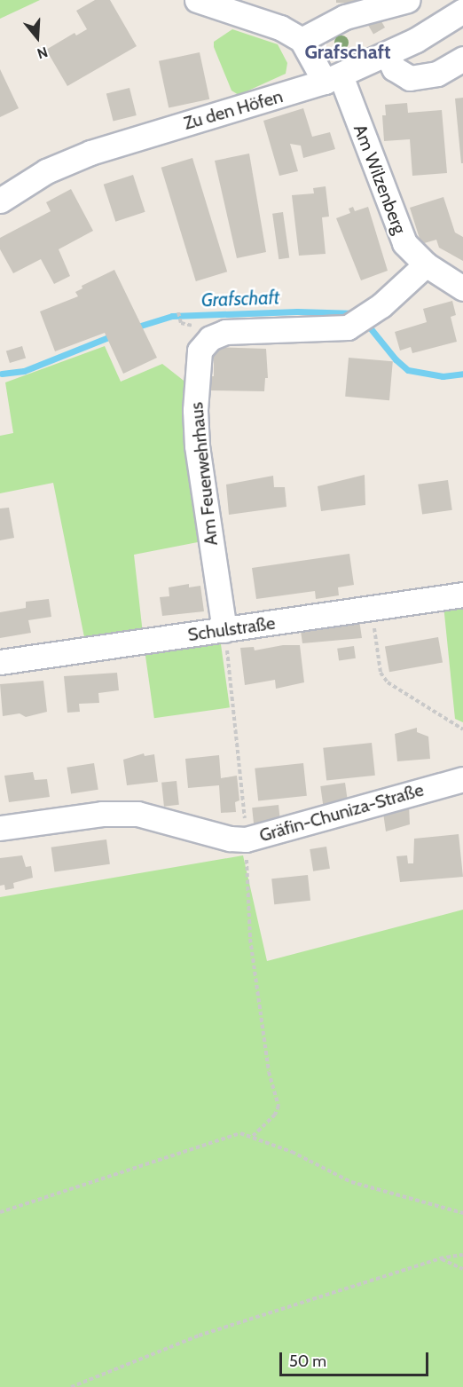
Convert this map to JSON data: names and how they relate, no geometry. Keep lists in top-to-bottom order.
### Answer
{
  "streets": {
    "street": [
      "Zu den Höfen",
      "Am Wilzenberg",
      "Am Feuerwehrhaus",
      "Schulstraße",
      "Gräfin-Chuniza-Straße"
    ]
  },
  "crossings": [
    ["Zu den Höfen", "Am Wilzenberg"],
    ["Am Wilzenberg", "Am Feuerwehrhaus"],
    ["Am Feuerwehrhaus", "Schulstraße"]
  ],
  "districts": ["Grafschaft"],
  "water": ["Grafschaft"],
  "scale_bar": "50 m",
  "north": "bottom"
}
